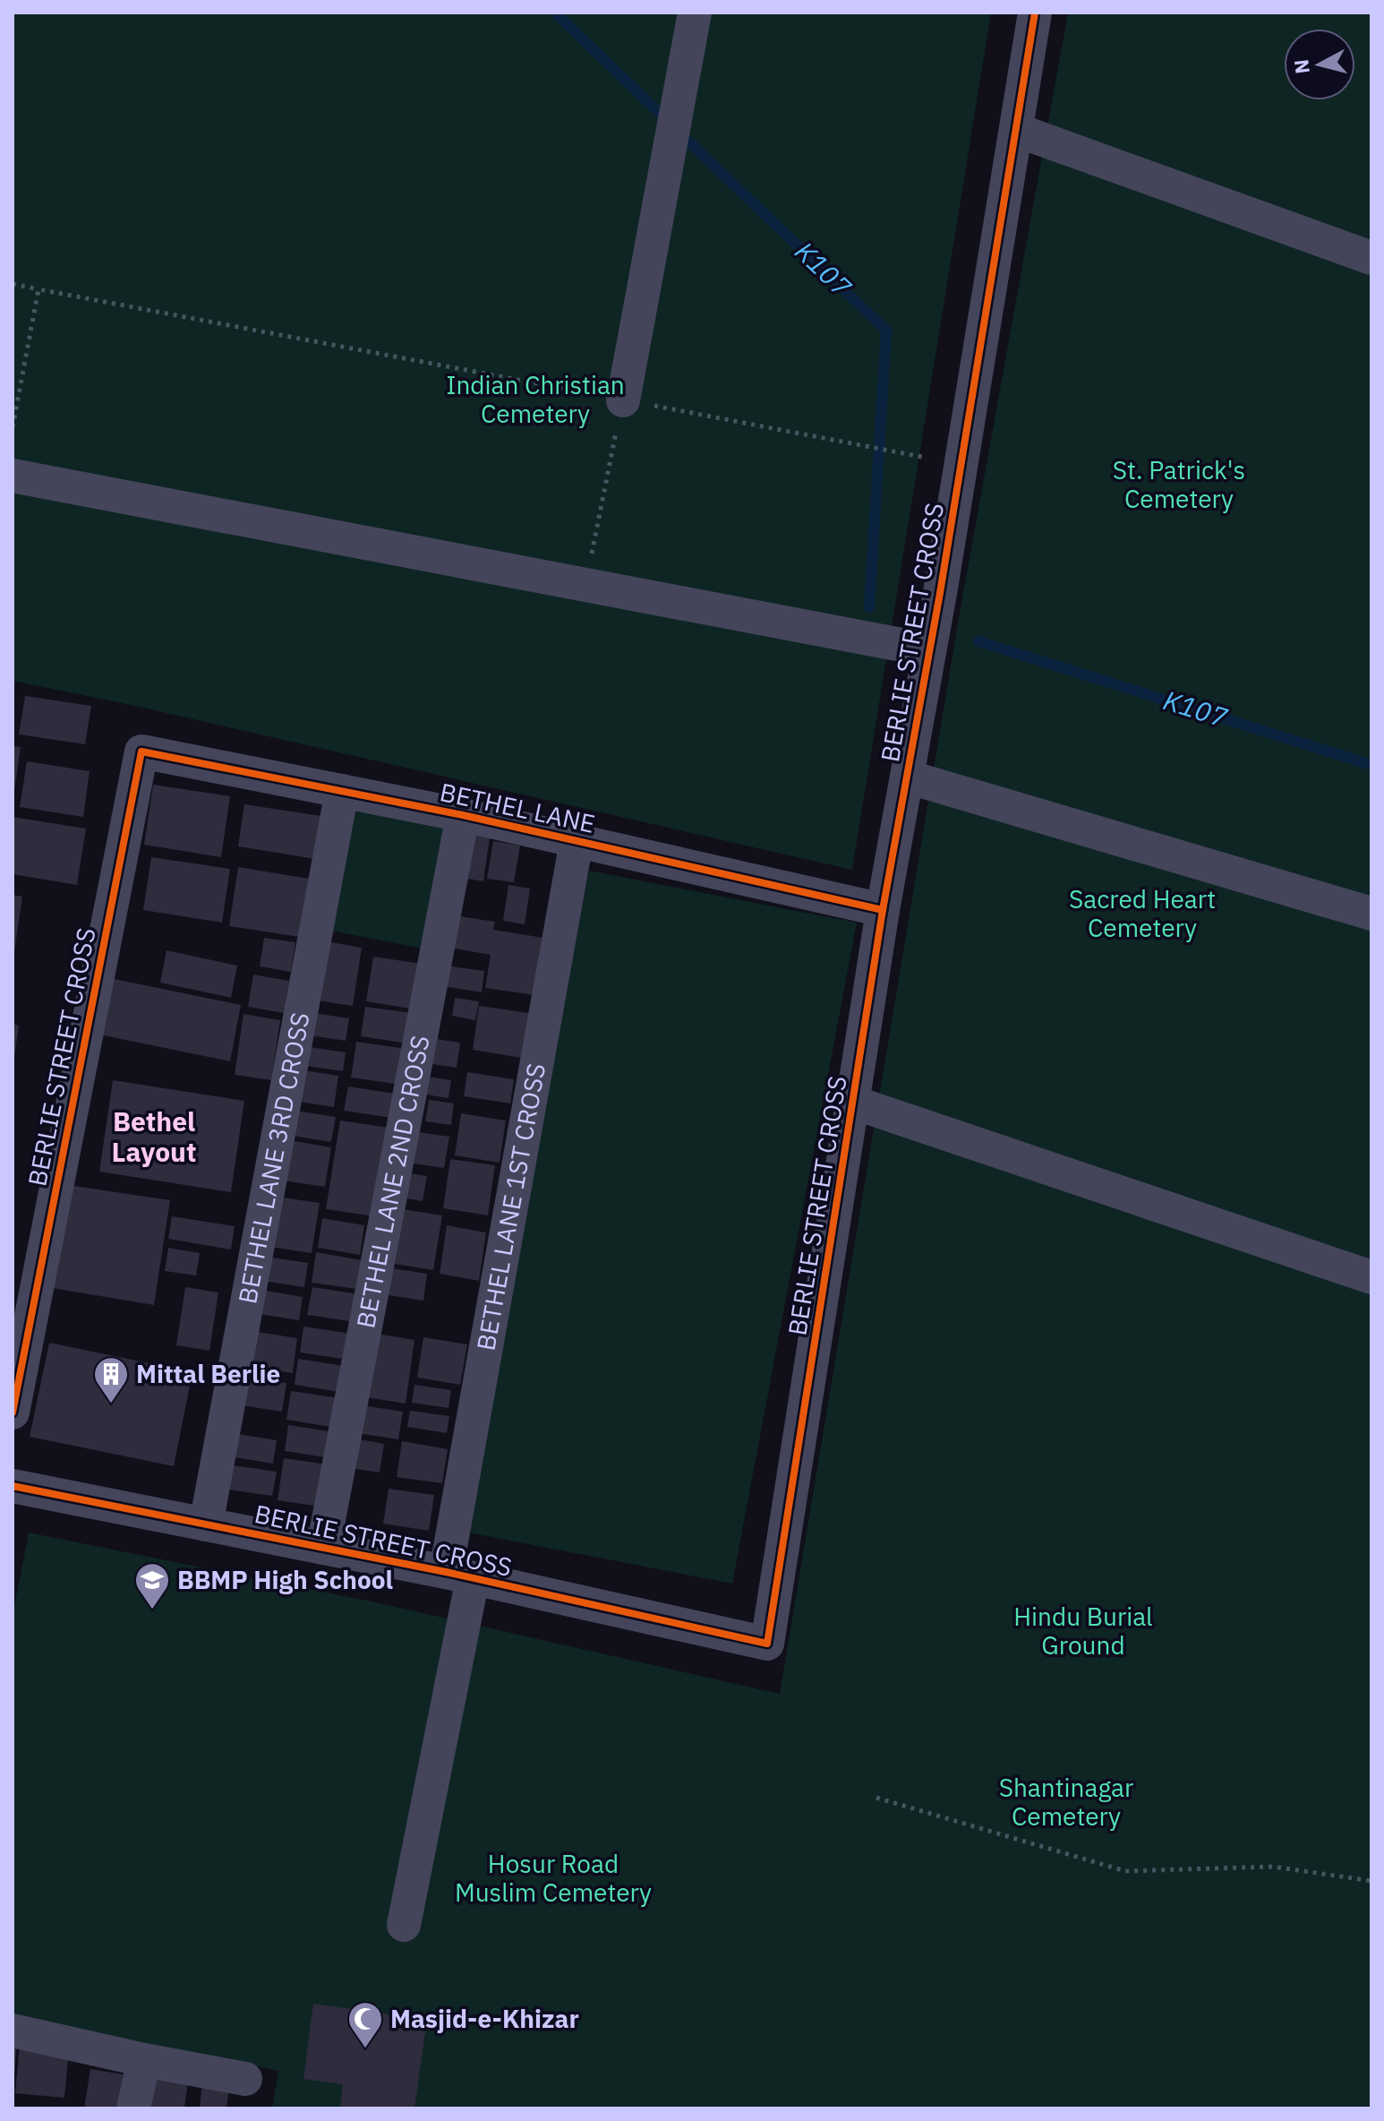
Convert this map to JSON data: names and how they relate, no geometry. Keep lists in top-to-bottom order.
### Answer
{
  "streets": {
    "street": [
      "BERLIE STREET CROSS",
      "BETHEL LANE",
      "BETHEL LANE 3RD CROSS",
      "BETHEL LANE 2ND CROSS",
      "BETHEL LANE 1ST CROSS"
    ]
  },
  "crossings": [
    ["BERLIE STREET CROSS", "BETHEL LANE"],
    ["BERLIE STREET CROSS", "BETHEL LANE 3RD CROSS"],
    ["BERLIE STREET CROSS", "BETHEL LANE 2ND CROSS"],
    ["BERLIE STREET CROSS", "BETHEL LANE 1ST CROSS"],
    ["BETHEL LANE", "BETHEL LANE 3RD CROSS"],
    ["BETHEL LANE", "BETHEL LANE 2ND CROSS"],
    ["BETHEL LANE", "BETHEL LANE 1ST CROSS"]
  ],
  "districts": ["Bethel Layout"],
  "water": ["K107"],
  "parks": [
    "Indian Christian Cemetery",
    "St. Patrick's Cemetery",
    "Sacred Heart Cemetery",
    "Hindu Burial Ground",
    "Shantinagar Cemetery",
    "Hosur Road Muslim Cemetery"
  ],
  "places": {
    "building": ["Mittal Berlie"],
    "school or university": ["BBMP High School"],
    "mosque": ["Masjid-e-Khizar"]
  },
  "north": "left"
}
